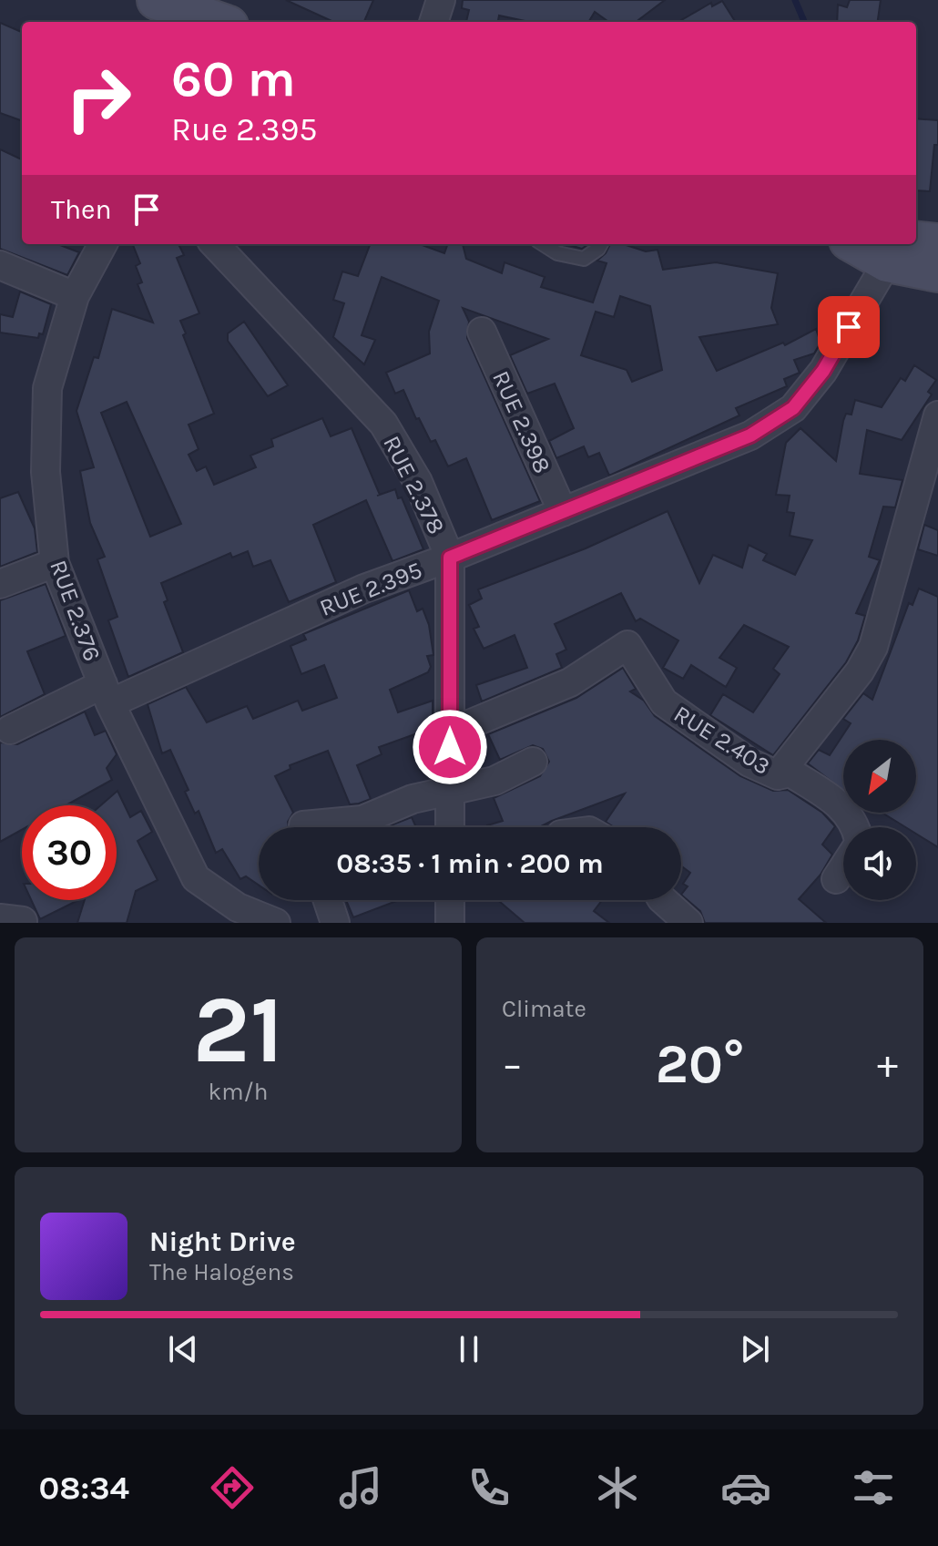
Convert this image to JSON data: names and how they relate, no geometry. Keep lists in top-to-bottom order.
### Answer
{
  "streets": {
    "street": [
      "RUE 2.398",
      "RUE 2.378",
      "RUE 2.395",
      "RUE 2.376",
      "RUE 2.403"
    ]
  },
  "crossings": [
    ["RUE 2.398", "RUE 2.395"],
    ["RUE 2.378", "RUE 2.395"],
    ["RUE 2.378", "RUE 2.403"],
    ["RUE 2.395", "RUE 2.376"]
  ],
  "north": "bottom left",
  "page": {
    "turn": ["60 m", "Rue 2.395"],
    "then": "Then",
    "limit": "30",
    "trip": "08:35 · 1 min · 200 m",
    "tile": [
      ["21", "km/h"],
      "Climate"
    ],
    "heat": ["−", "20°", "+"],
    "song": ["Night Drive", "The Halogens"],
    "tabs": "08:34"
  }
}
